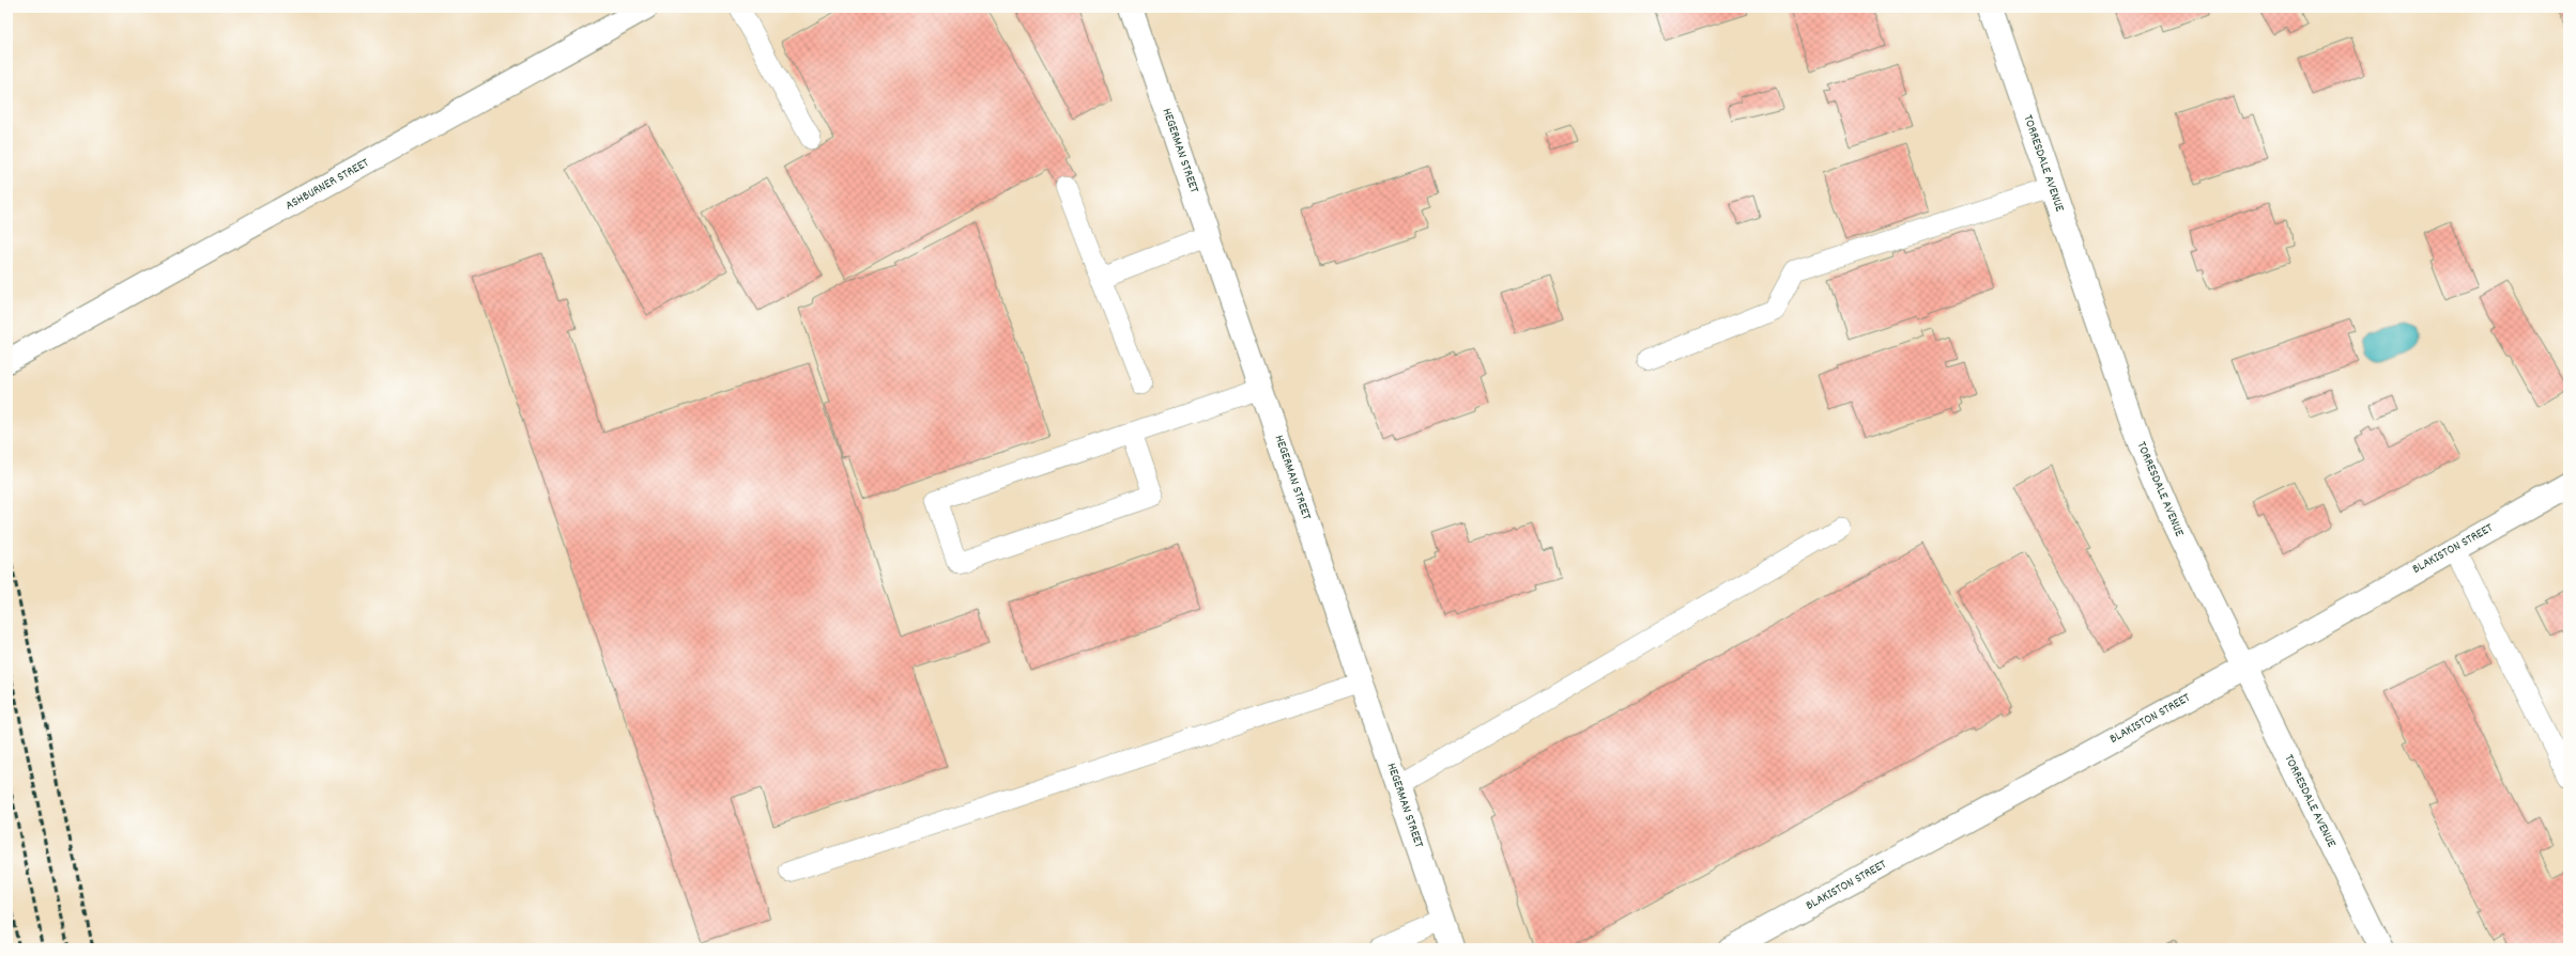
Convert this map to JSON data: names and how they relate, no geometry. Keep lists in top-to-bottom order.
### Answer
{
  "streets": {
    "street": [
      "HEGERMAN STREET",
      "TORRESDALE AVENUE",
      "ASHBURNER STREET",
      "BLAKISTON STREET"
    ]
  },
  "crossings": [
    ["TORRESDALE AVENUE", "BLAKISTON STREET"]
  ]
}
